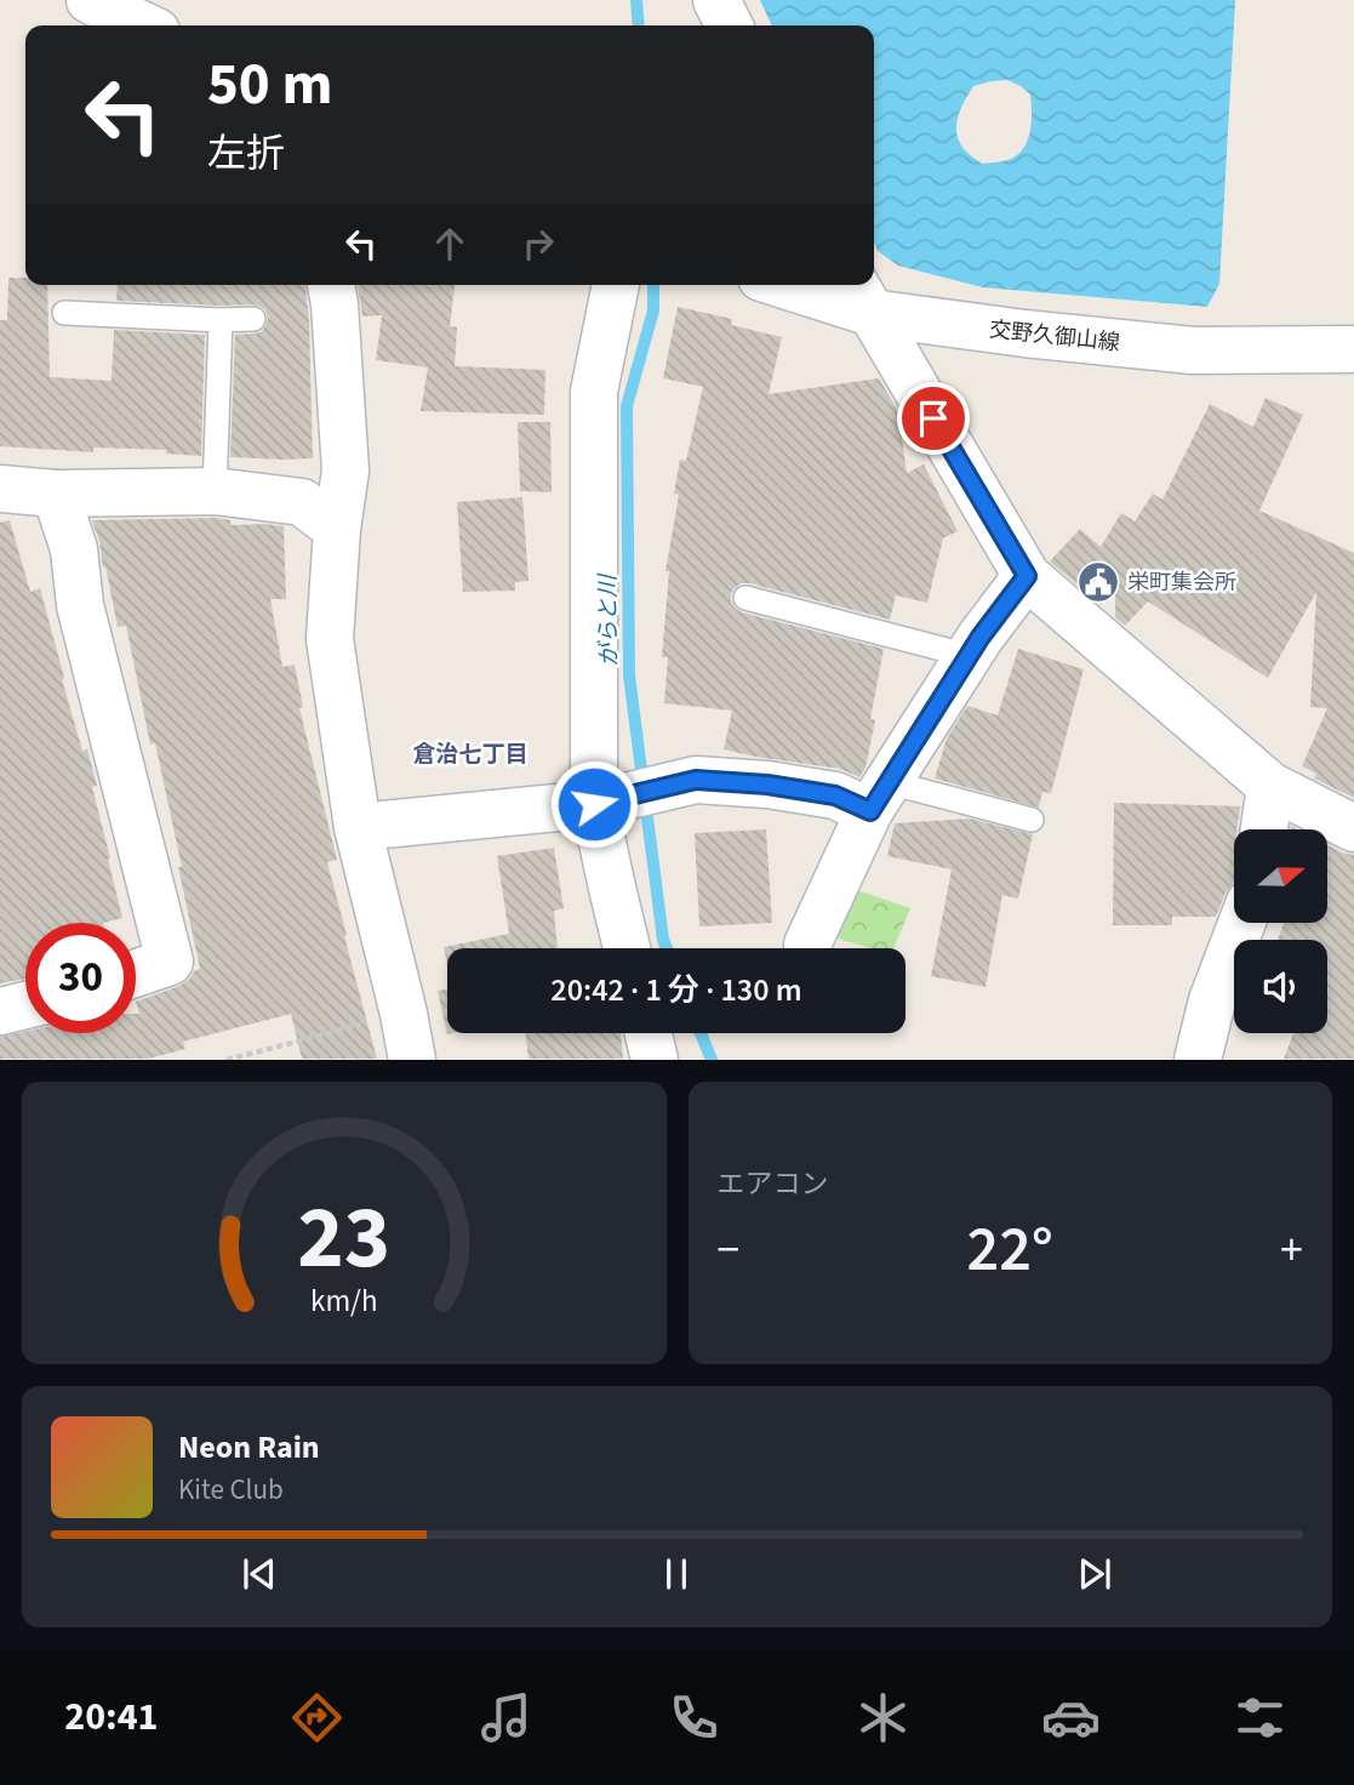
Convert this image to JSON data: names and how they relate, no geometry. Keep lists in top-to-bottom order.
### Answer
{
  "streets": {
    "street": ["交野久御山線"]
  },
  "districts": ["倉治七丁目"],
  "water": ["がらと川"],
  "places": {
    "public building": ["栄町集会所"]
  },
  "north": "right",
  "page": {
    "turn": ["50 m", "左折"],
    "limit": "30",
    "trip": "20:42 · 1 分 · 130 m",
    "tile": "エアコン",
    "heat": ["−", "22°", "+"],
    "song": ["Neon Rain", "Kite Club"],
    "tabs": "20:41",
    "gauge": ["23", "km/h"]
  }
}
